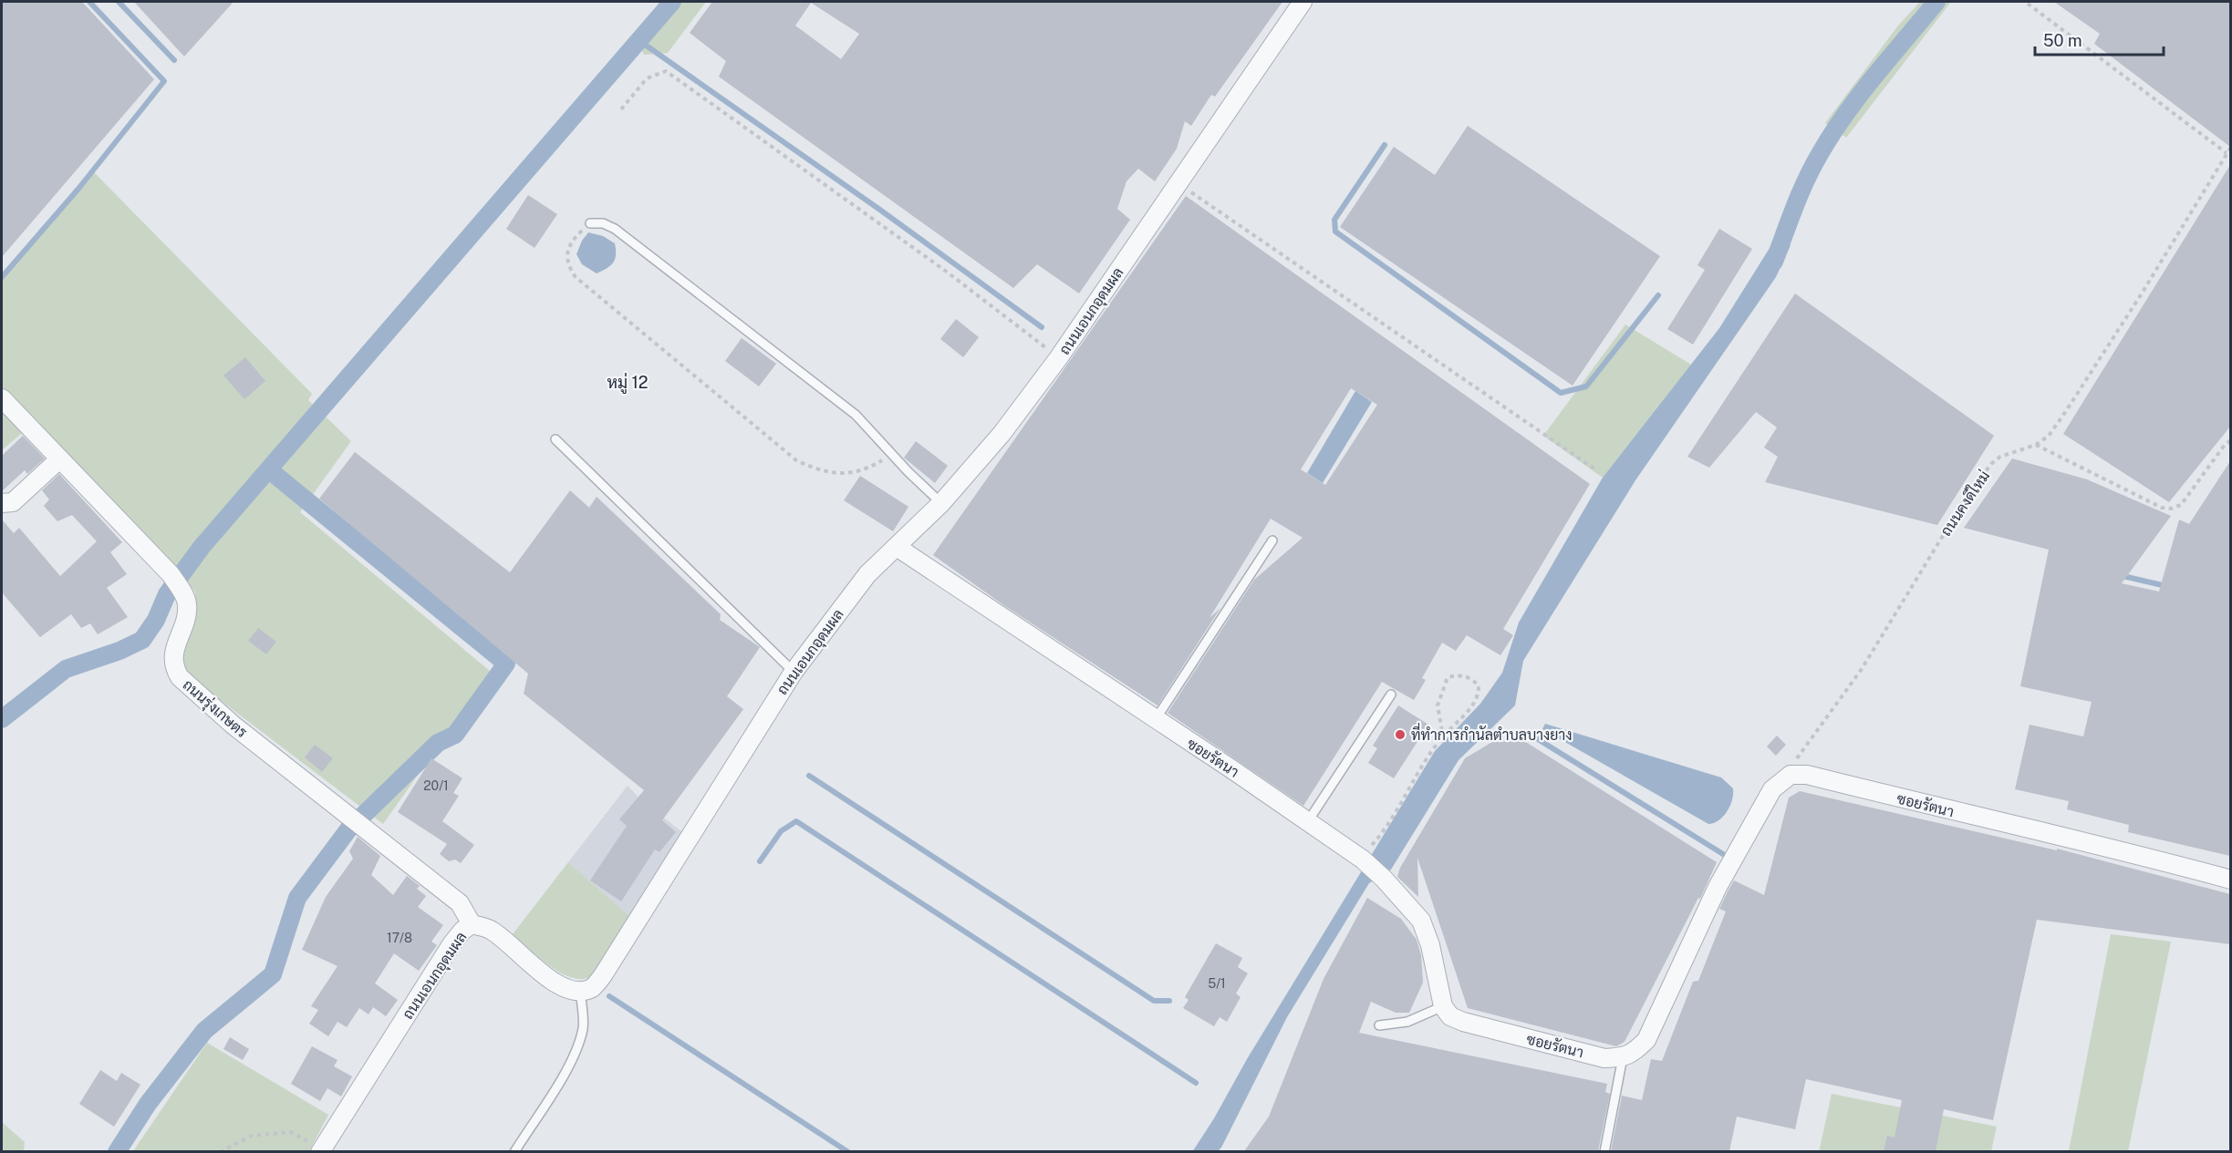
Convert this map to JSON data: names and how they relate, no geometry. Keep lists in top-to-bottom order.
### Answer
{
  "streets": {
    "street": ["ถนนเอนกอุดมผล", "ถนนรุ่งเกษตร", "ซอยรัตนา"],
    "path": ["ถนนคงดีใหม่"]
  },
  "crossings": [
    ["ถนนเอนกอุดมผล", "ถนนรุ่งเกษตร"],
    ["ถนนเอนกอุดมผล", "ซอยรัตนา"],
    ["ถนนคงดีใหม่", "ซอยรัตนา"]
  ],
  "districts": ["หมู่ 12"],
  "places": ["ที่ทำการกำนัลตำบลบางยาง"],
  "house_numbers": ["20/1", "17/8", "5/1"],
  "scale_bar": "50 m"
}
